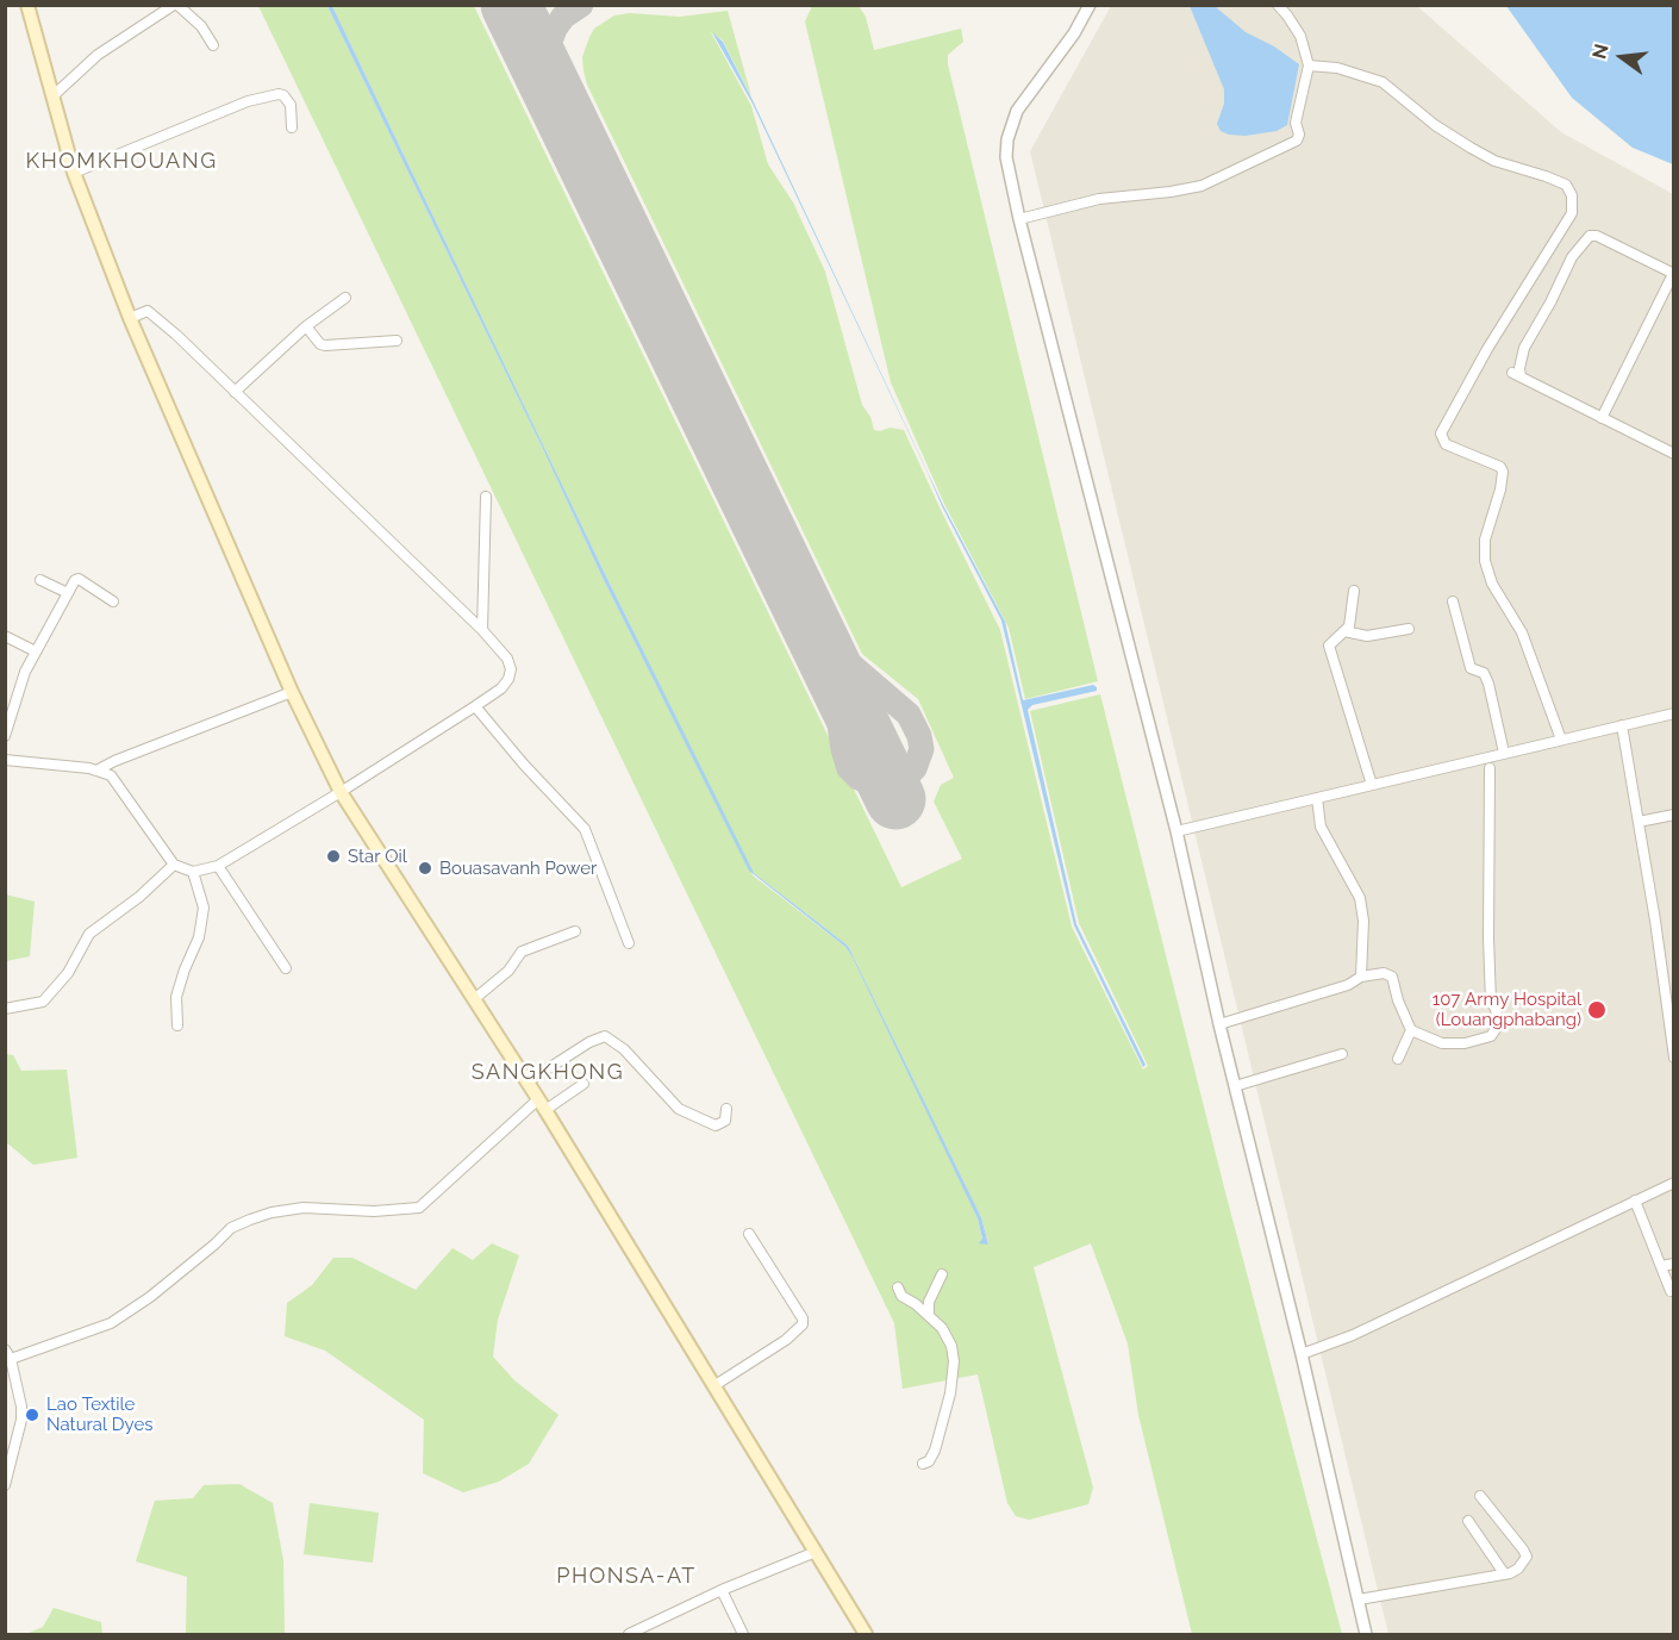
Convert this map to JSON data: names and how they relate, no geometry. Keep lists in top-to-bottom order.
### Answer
{
  "districts": ["KHOMKHOUANG", "SANGKHONG", "PHONSA-AT"],
  "places": [
    "Star Oil",
    "Bouasavanh Power",
    "107 Army Hospital (Louangphabang)",
    "Lao Textile Natural Dyes"
  ],
  "north": "left"
}
